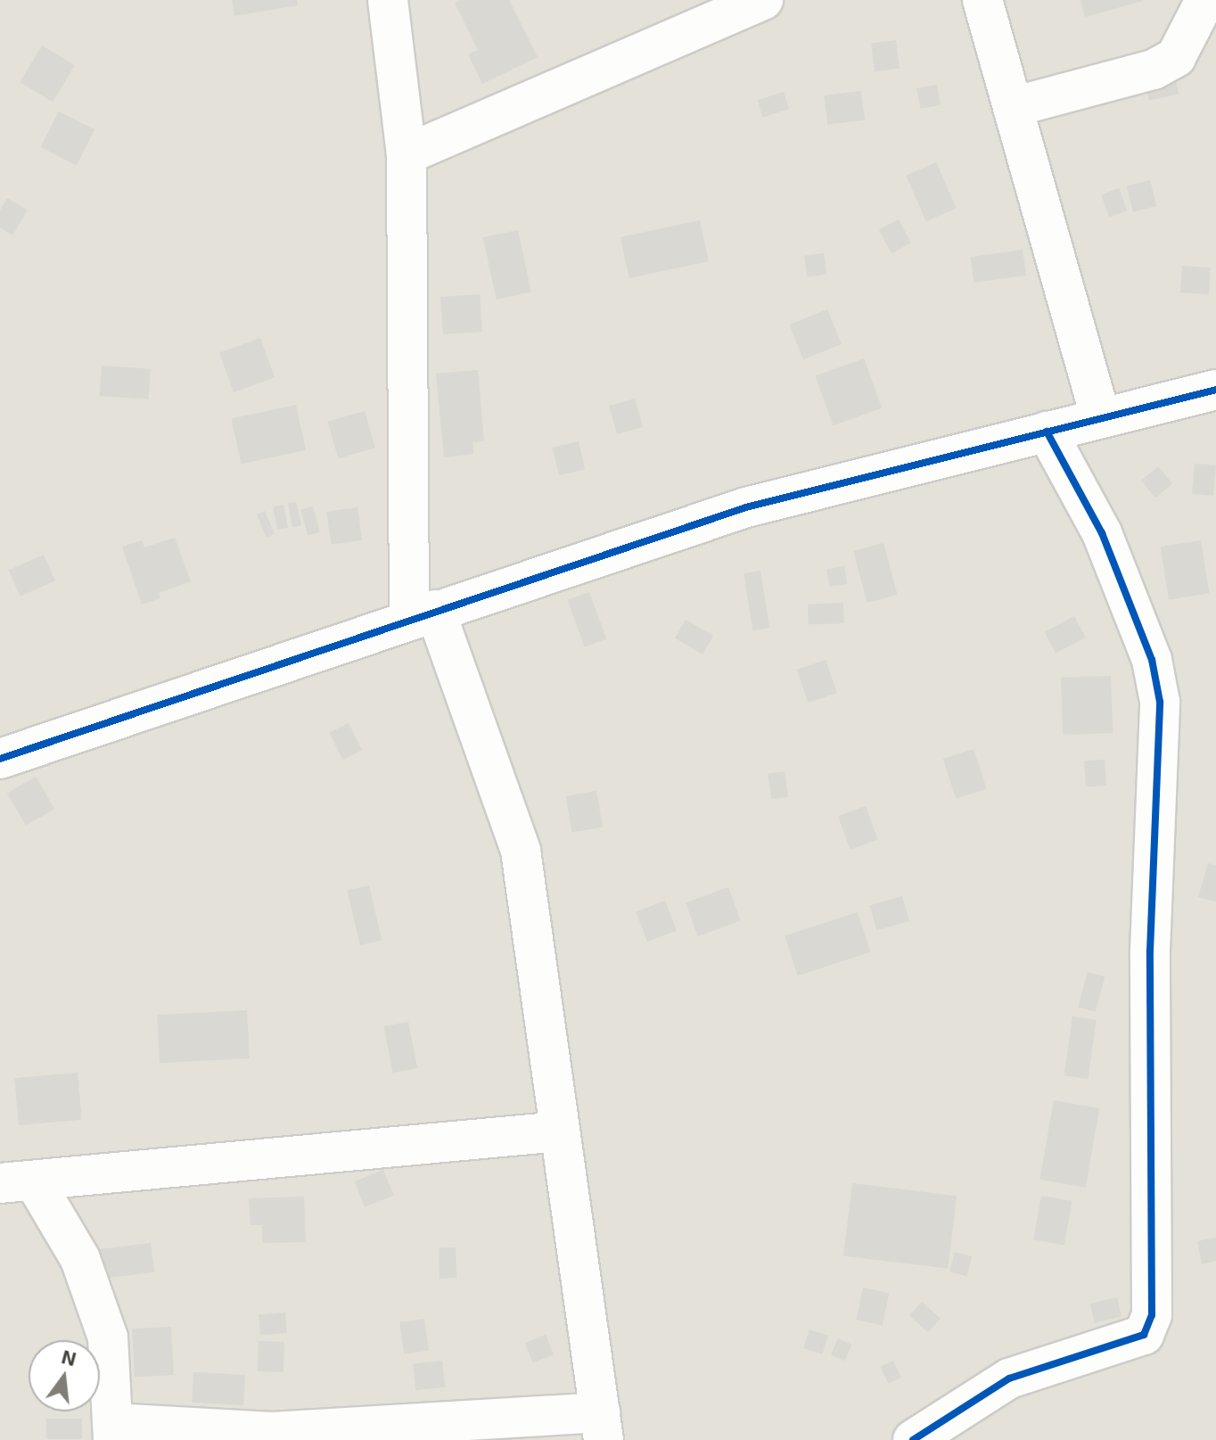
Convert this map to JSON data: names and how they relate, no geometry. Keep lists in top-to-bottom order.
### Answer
{
  "north": "top"
}
